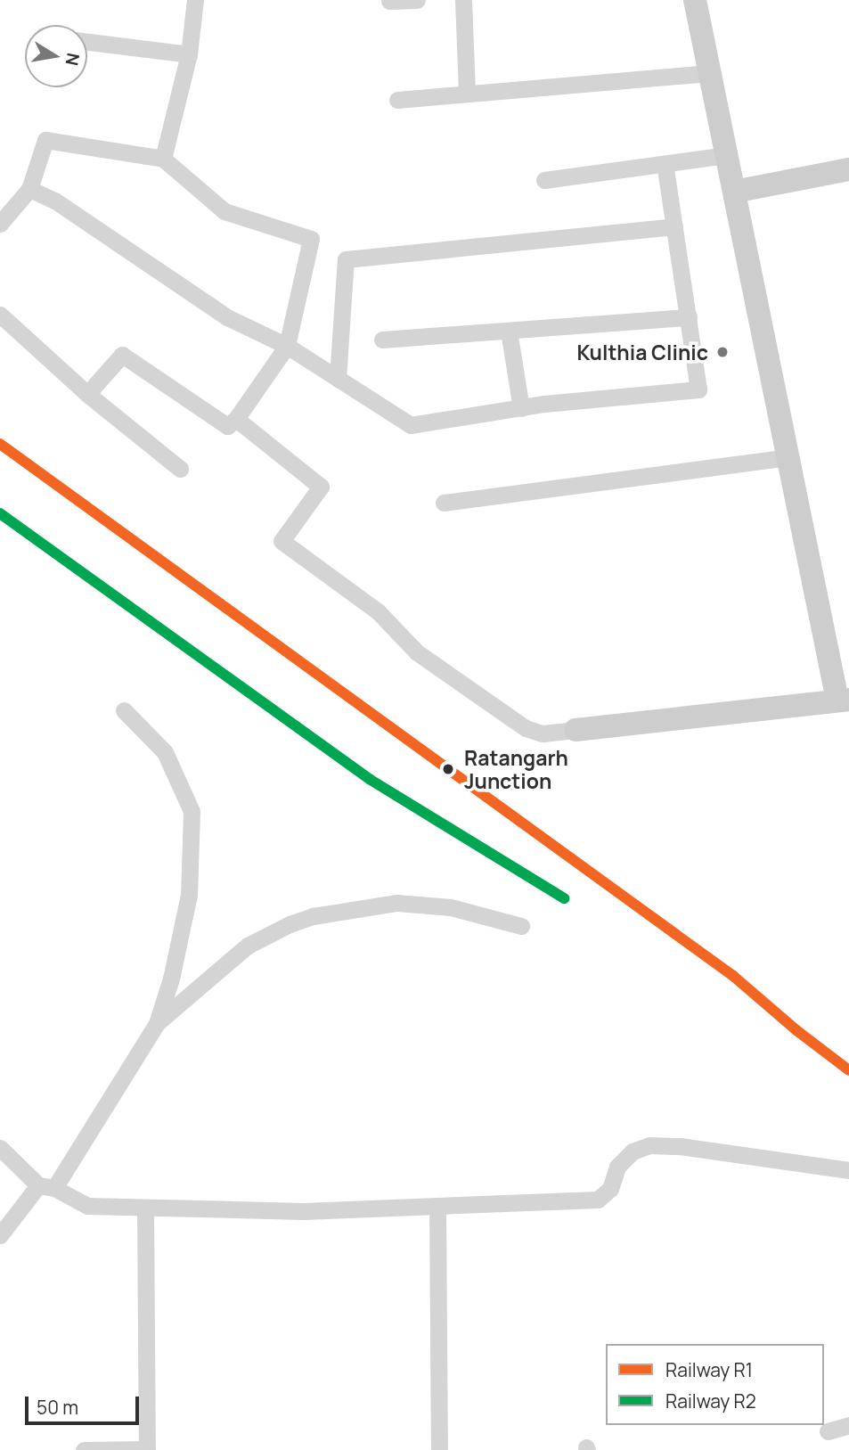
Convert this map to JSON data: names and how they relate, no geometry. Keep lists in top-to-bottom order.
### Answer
{
  "places": ["Kulthia Clinic", "Ratangarh Junction"],
  "lines": ["rail line R1", "rail line R2"],
  "legend": ["Railway R1", "Railway R2"],
  "scale_bar": "50 m",
  "north": "right"
}
